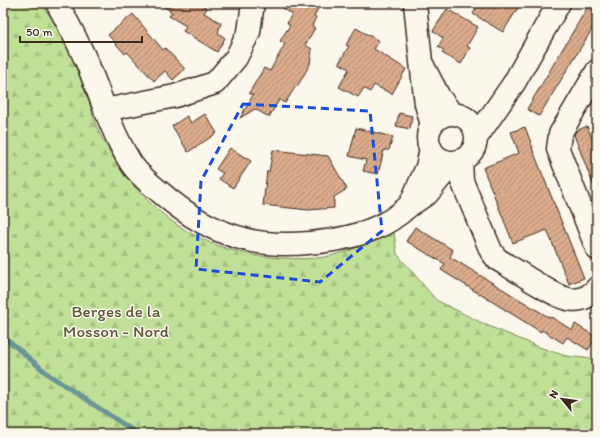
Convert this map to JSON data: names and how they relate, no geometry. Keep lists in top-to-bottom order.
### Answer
{
  "parks": ["Berges de la Mosson - Nord"],
  "scale_bar": "50 m",
  "north": "top left"
}
